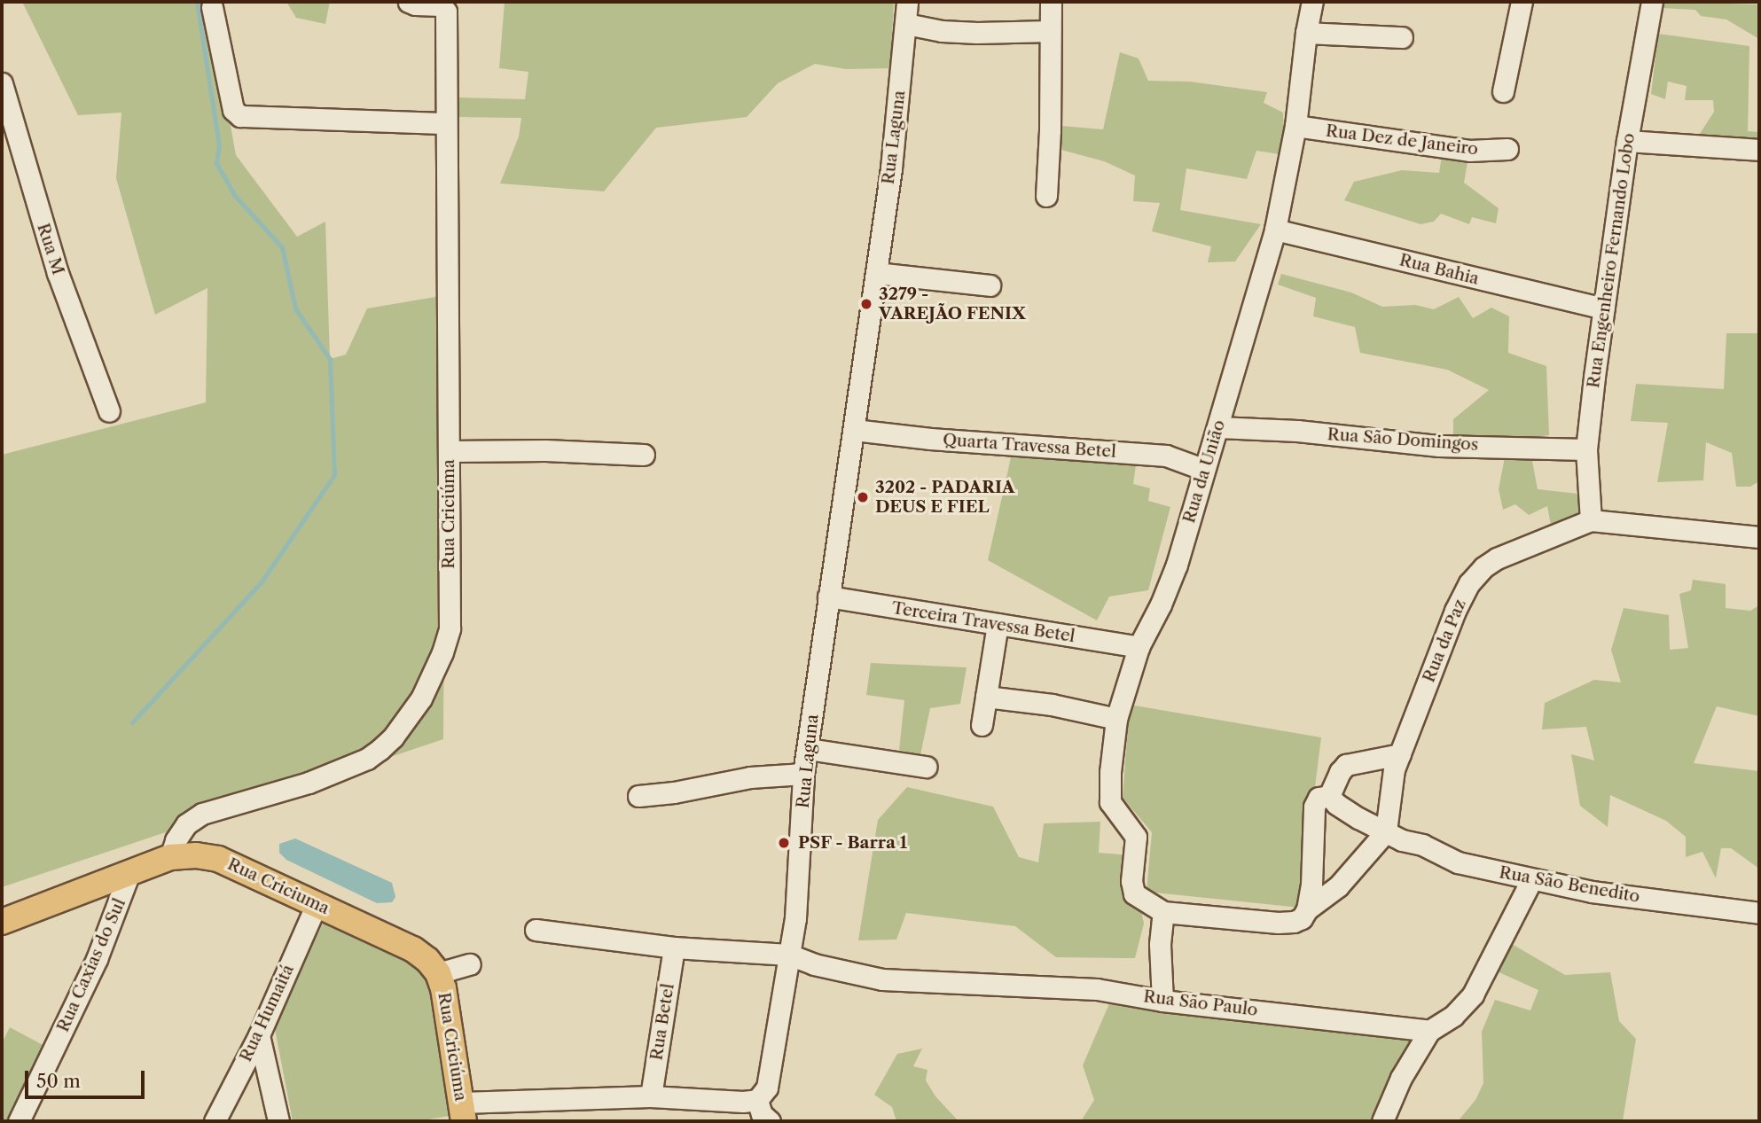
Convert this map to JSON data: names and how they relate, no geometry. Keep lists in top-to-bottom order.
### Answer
{
  "streets": {
    "main road": ["Rua Criciúma", "Rua Criciuma"],
    "street": [
      "Rua Laguna",
      "Rua Dez de Janeiro",
      "Rua M",
      "Rua Engenheiro Fernando Lobo",
      "Rua Bahia",
      "Rua São Domingos",
      "Quarta Travessa Betel",
      "Rua da União",
      "Terceira Travessa Betel",
      "Rua da Paz",
      "Rua São Benedito",
      "Rua Caxias do Sul",
      "Rua São Paulo",
      "Rua Humaitá",
      "Rua Betel"
    ]
  },
  "crossings": [
    ["Rua Laguna", "Quarta Travessa Betel"],
    ["Rua Laguna", "Terceira Travessa Betel"],
    ["Rua Laguna", "Rua São Paulo"],
    ["Rua Dez de Janeiro", "Rua da União"],
    ["Rua Engenheiro Fernando Lobo", "Rua Bahia"],
    ["Rua Engenheiro Fernando Lobo", "Rua São Domingos"],
    ["Rua Engenheiro Fernando Lobo", "Rua da Paz"],
    ["Rua Bahia", "Rua da União"],
    ["Rua São Domingos", "Rua da União"],
    ["Quarta Travessa Betel", "Rua da União"],
    ["Rua da União", "Terceira Travessa Betel"],
    ["Rua Criciúma", "Rua Criciuma"],
    ["Rua da Paz", "Rua São Benedito"],
    ["Rua Criciuma", "Rua Caxias do Sul"],
    ["Rua Criciuma", "Rua Humaitá"]
  ],
  "places": ["3279 - VAREJÃO FENIX", "3202 - PADARIA DEUS E FIEL", "PSF - Barra 1"],
  "scale_bar": "50 m"
}
